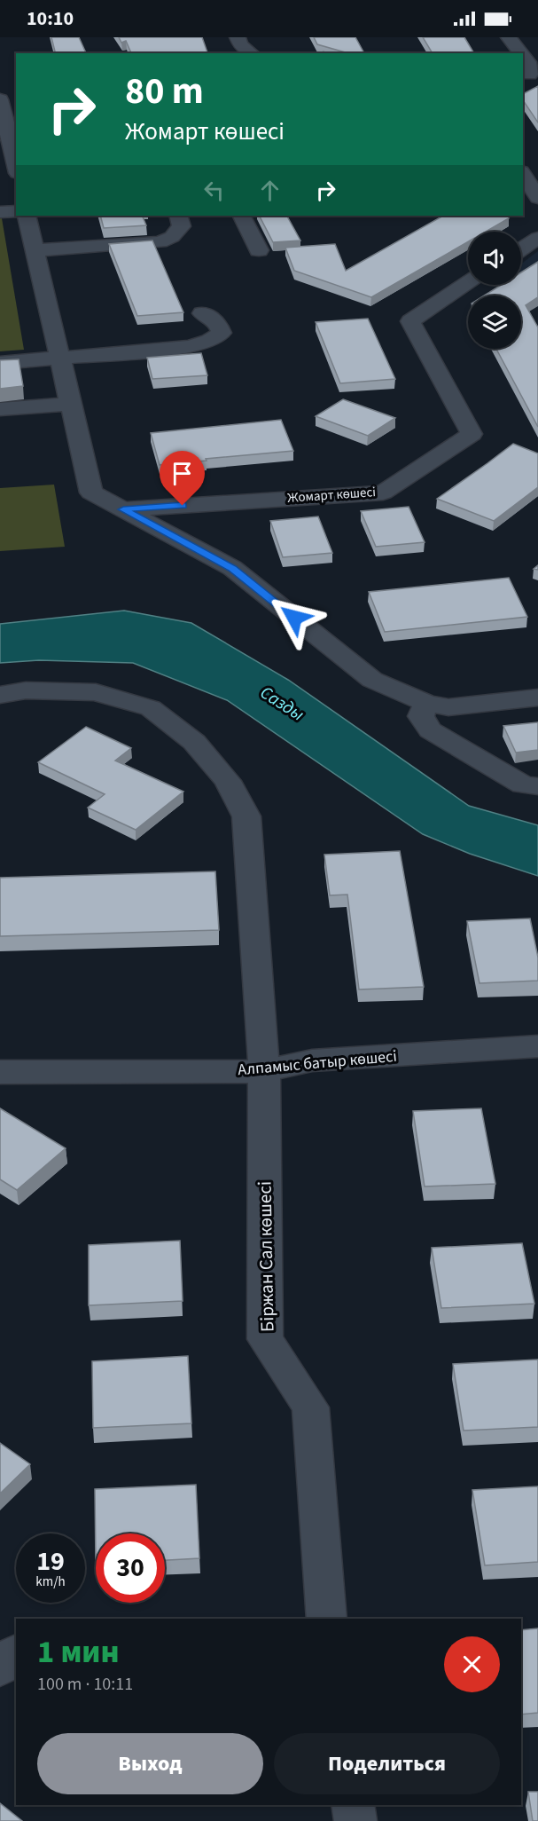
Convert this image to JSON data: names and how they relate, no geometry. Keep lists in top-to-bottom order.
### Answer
{
  "streets": {
    "street": ["Жомарт көшесі", "Алпамыс батыр көшесі", "Біржан Сал көшесі"]
  },
  "crossings": [
    ["Алпамыс батыр көшесі", "Біржан Сал көшесі"]
  ],
  "water": ["Сазды"],
  "page": {
    "status": "10:10",
    "turn": ["80 m", "Жомарт көшесі"],
    "speed": "19 km/h",
    "limit": "30",
    "heading": ["1 мин", "100 m · 10:11"],
    "buttons": ["Выход", "Поделиться"]
  }
}
